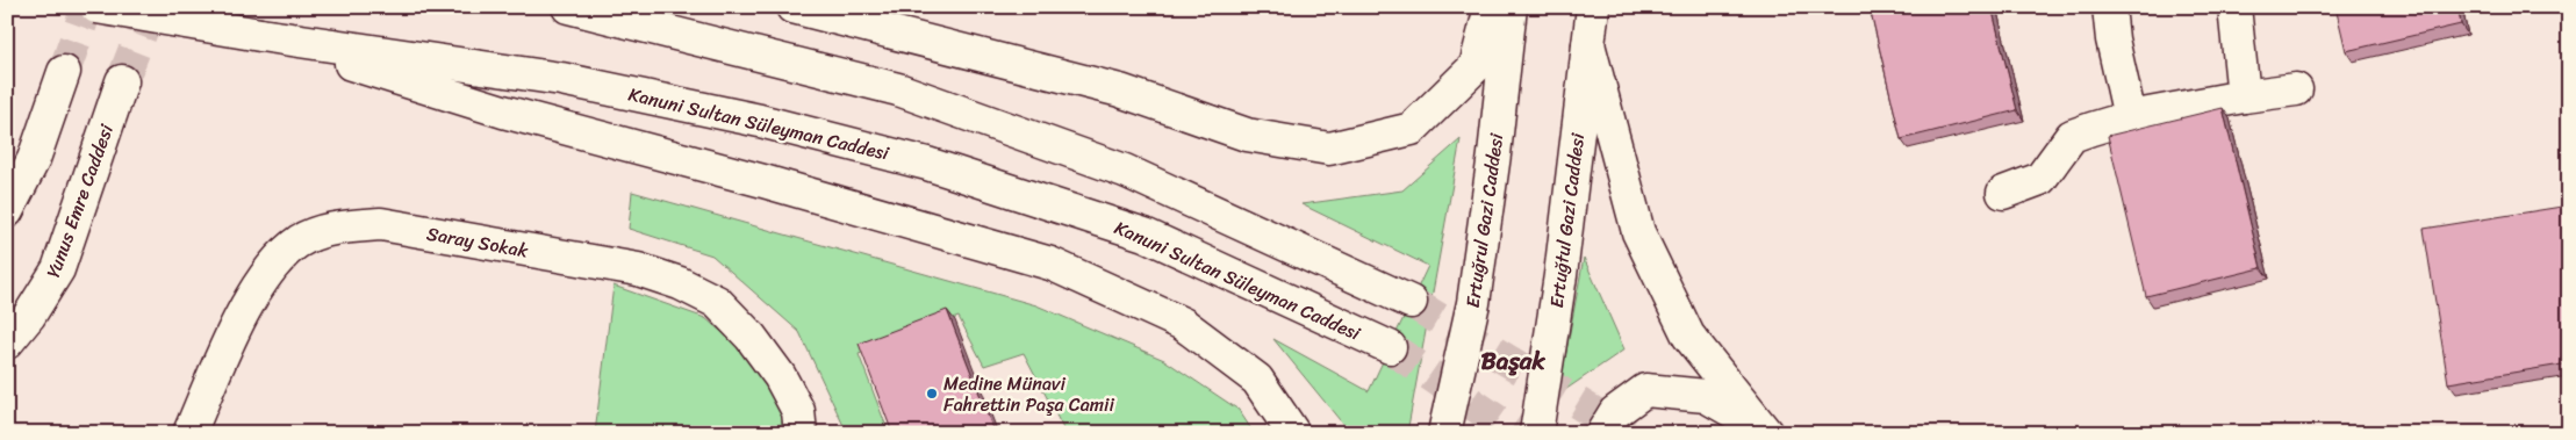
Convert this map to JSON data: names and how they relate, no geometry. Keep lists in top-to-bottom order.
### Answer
{
  "streets": {
    "main road": [
      "Kanuni Sultan Süleyman Caddesi",
      "Yunus Emre Caddesi",
      "Ertuğrul Gazi Caddesi",
      "Ertuğtul Gazi Caddesi",
      "Saray Sokak"
    ]
  },
  "districts": ["Başak"],
  "places": ["Medine Münavi Fahrettin Paşa Camii"]
}
